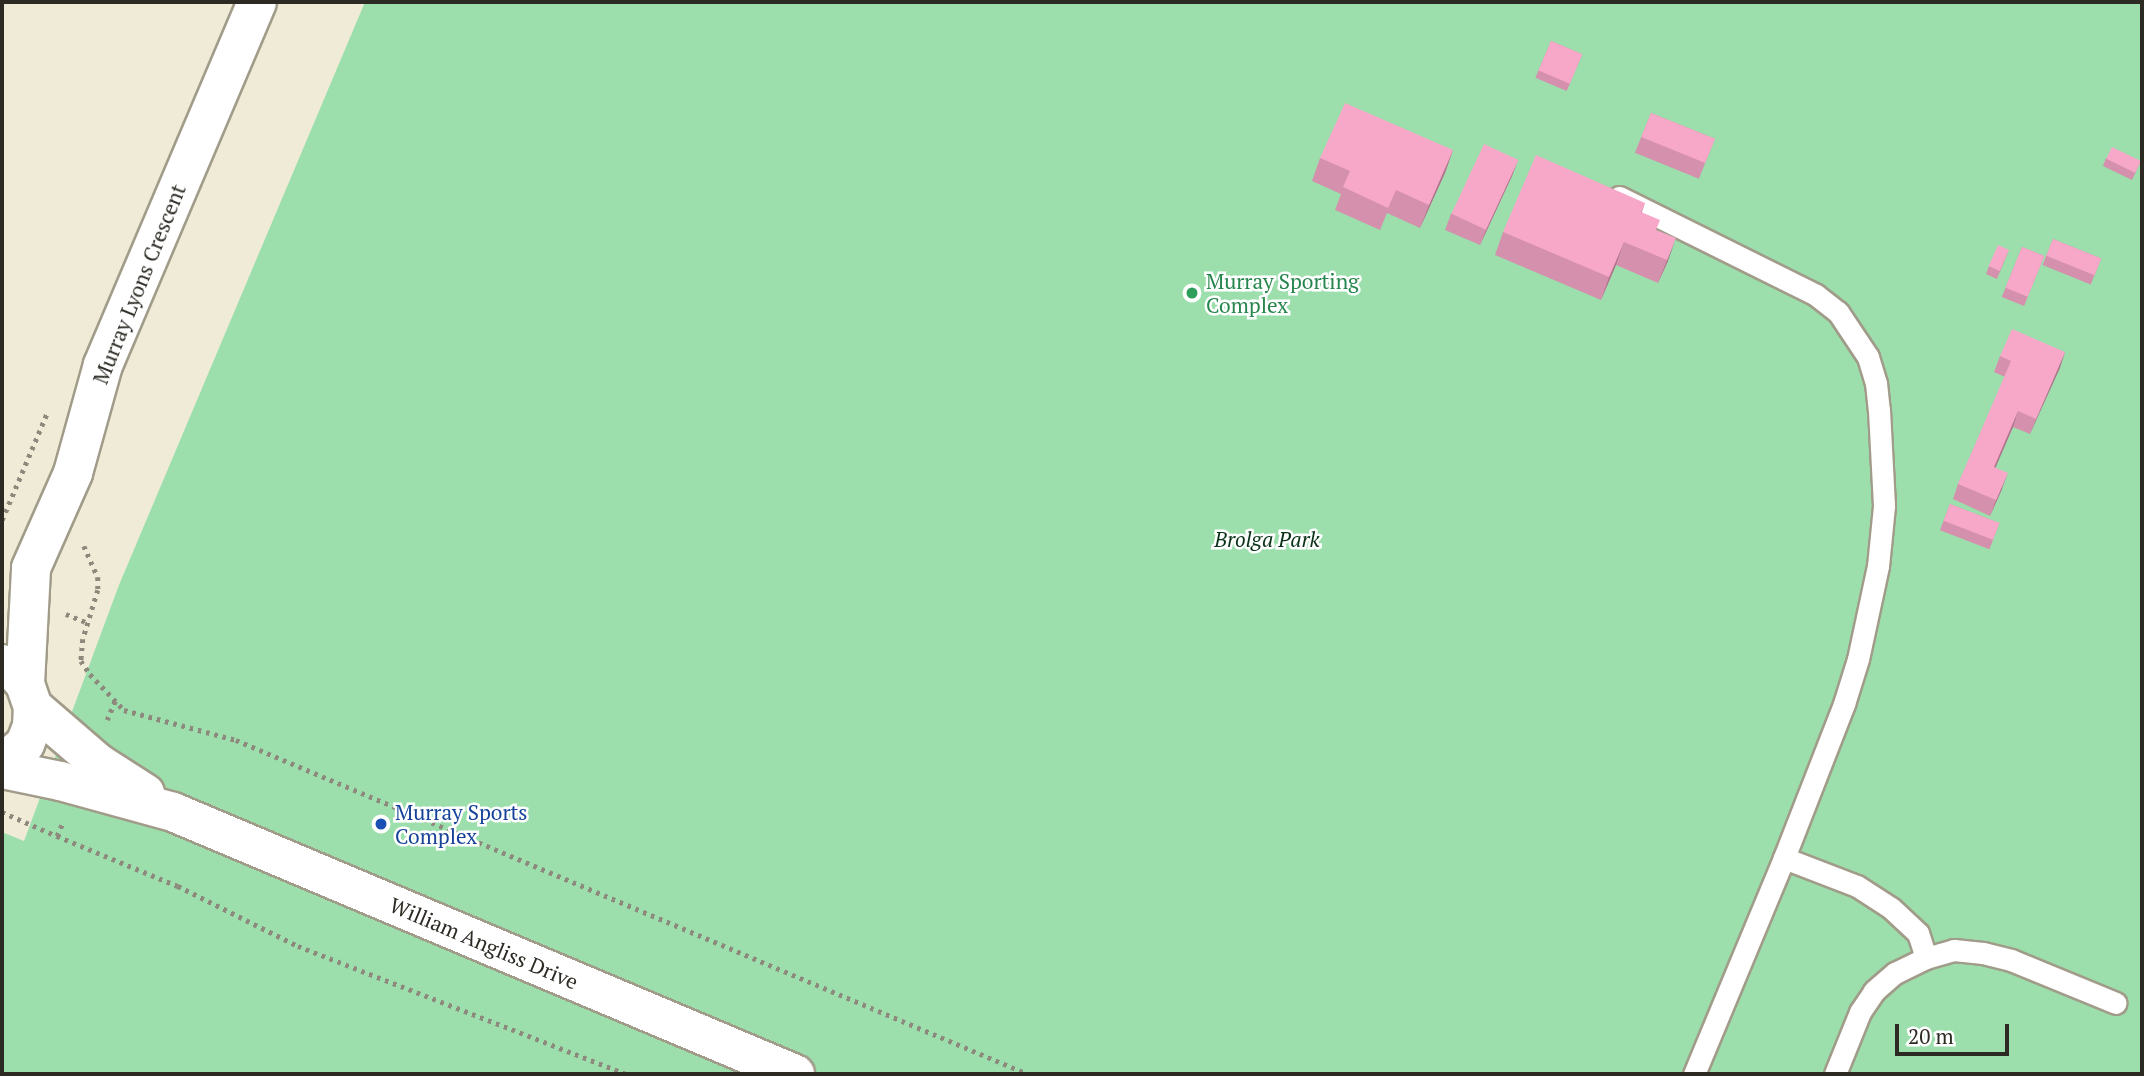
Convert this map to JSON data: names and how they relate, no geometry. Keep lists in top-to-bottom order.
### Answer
{
  "streets": {
    "street": ["Murray Lyons Crescent", "William Angliss Drive"]
  },
  "crossings": [
    ["Murray Lyons Crescent", "William Angliss Drive"]
  ],
  "parks": ["Brolga Park"],
  "places": ["Murray Sporting Complex", "Murray Sports Complex"],
  "scale_bar": "20 m"
}
